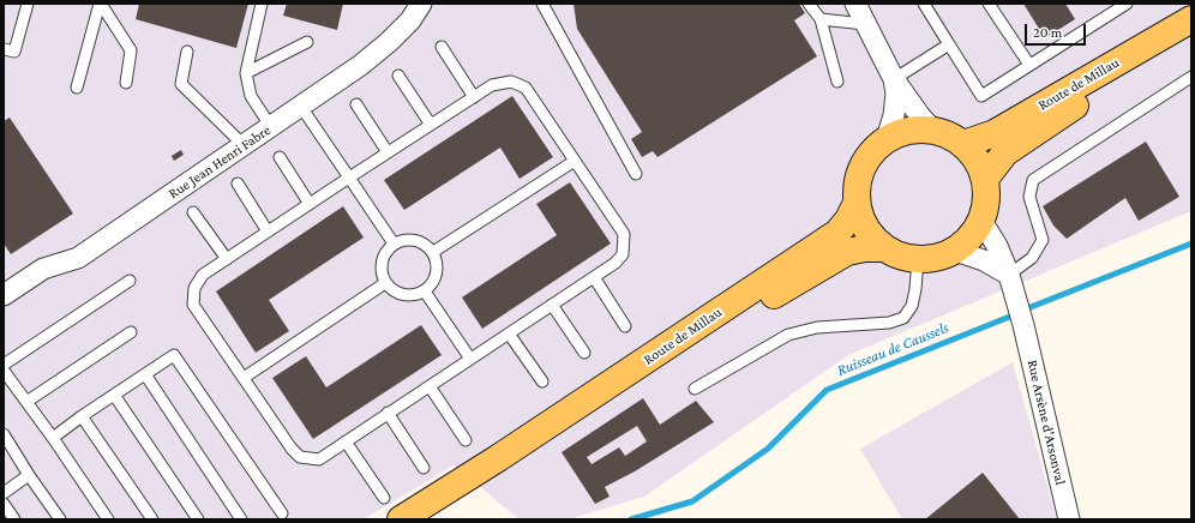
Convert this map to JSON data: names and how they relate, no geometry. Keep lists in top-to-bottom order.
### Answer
{
  "streets": {
    "main road": ["Route de Millau"],
    "street": ["Rue Jean Henri Fabre", "Rue Arsène d'Arsonval"]
  },
  "crossings": [
    ["Route de Millau", "Rue Arsène d'Arsonval"]
  ],
  "water": ["Ruisseau de Caussels"],
  "scale_bar": "20 m"
}
